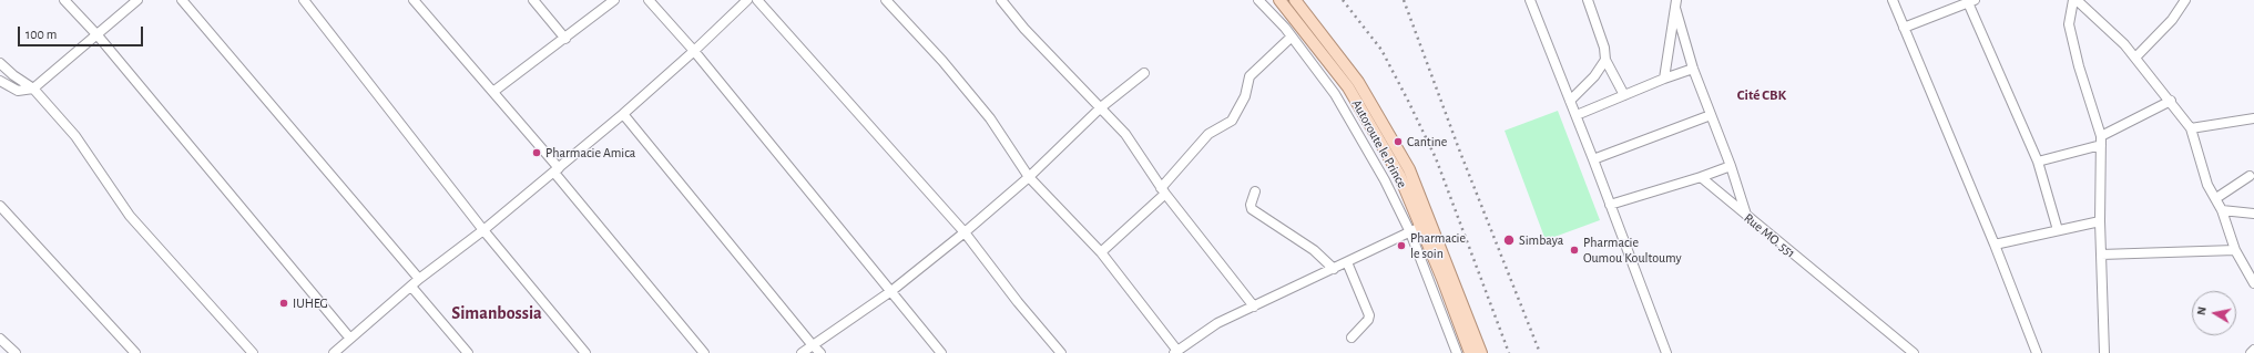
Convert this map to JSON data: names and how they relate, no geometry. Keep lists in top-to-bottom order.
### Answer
{
  "streets": {
    "main road": ["Autoroute le Prince"],
    "street": ["Rue MO. 551"]
  },
  "districts": ["Cité CBK", "Simanbossia"],
  "places": [
    "Cantine",
    "Pharmacie Amica",
    "Simbaya",
    "Pharmacie le soin",
    "Pharmacie Oumou Koultoumy",
    "IUHEG"
  ],
  "scale_bar": "100 m",
  "north": "left"
}
